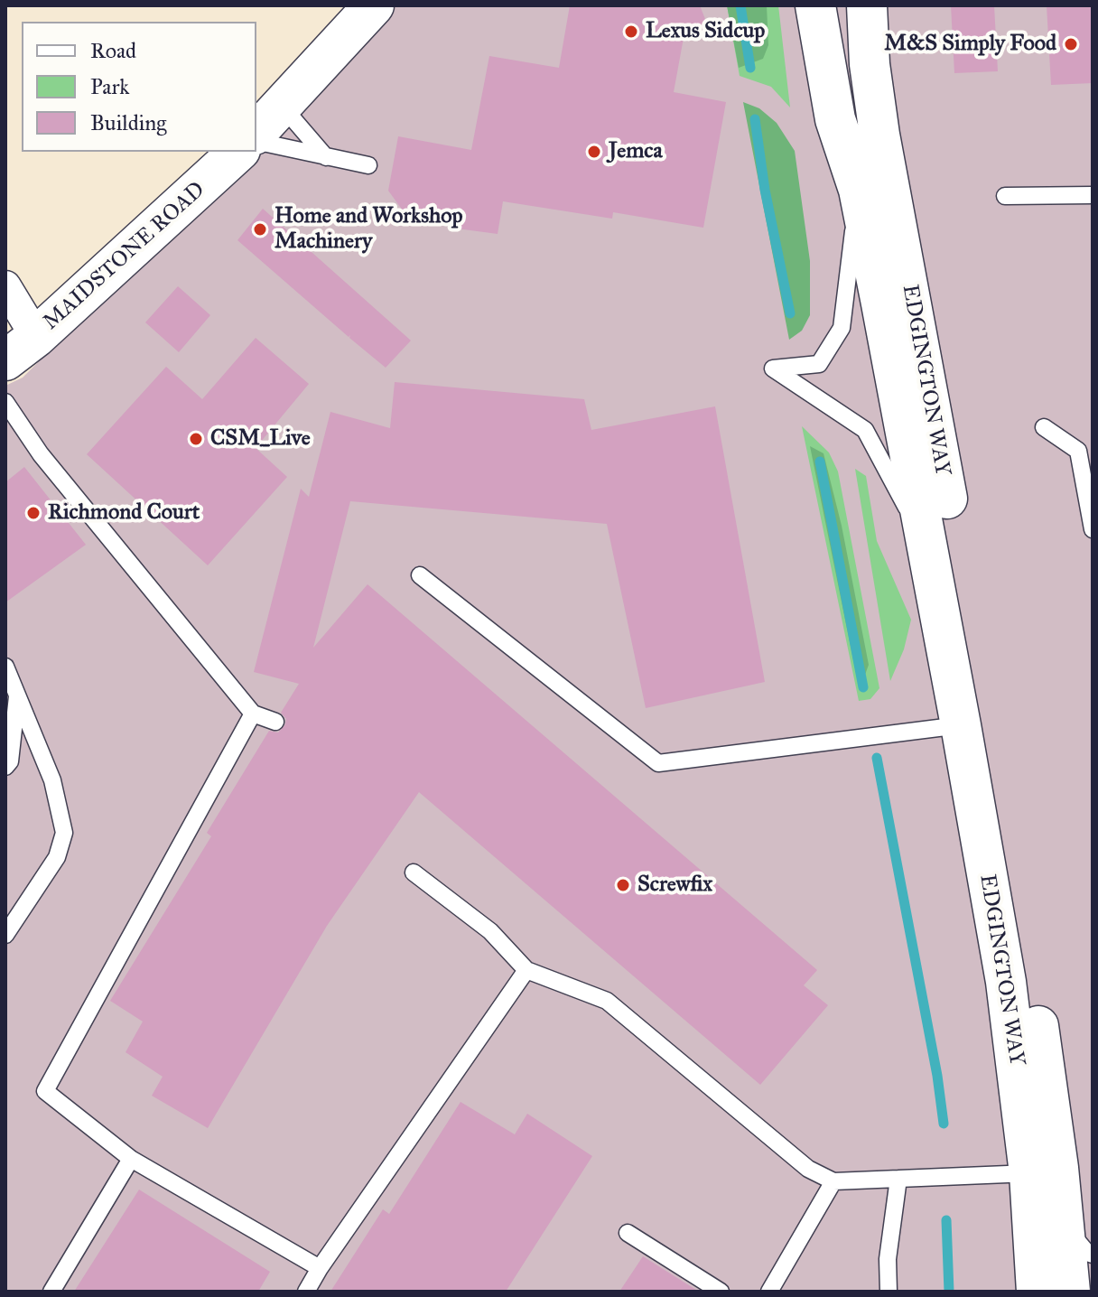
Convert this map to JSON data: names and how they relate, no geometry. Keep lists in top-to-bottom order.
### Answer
{
  "streets": {
    "main road": ["MAIDSTONE ROAD", "EDGINGTON WAY"]
  },
  "places": [
    "Lexus Sidcup",
    "M&S Simply Food",
    "Jemca",
    "Home and Workshop Machinery",
    "CSM_Live",
    "Richmond Court",
    "Screwfix"
  ],
  "legend": ["Road", "Park", "Building"]
}
